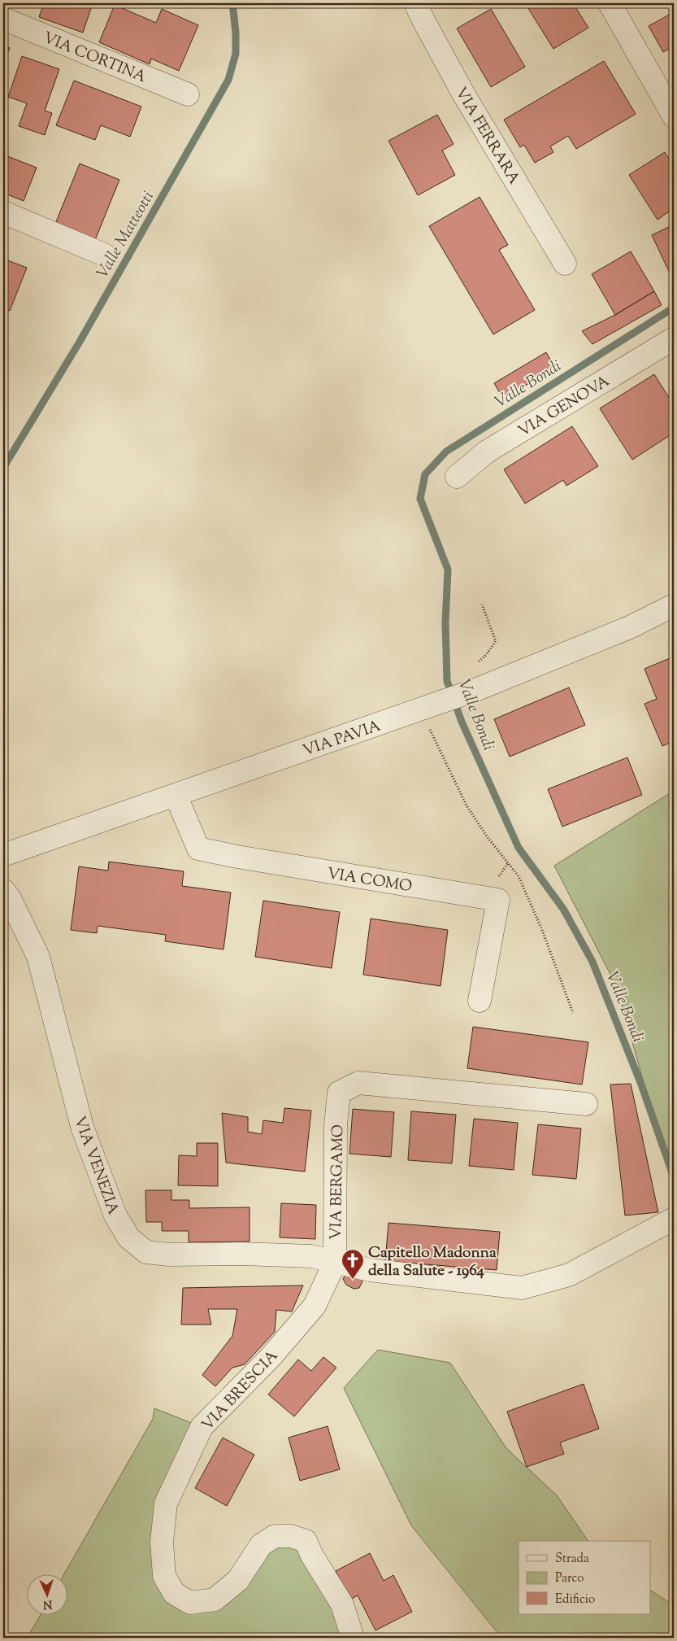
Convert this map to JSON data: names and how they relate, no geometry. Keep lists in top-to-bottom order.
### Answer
{
  "streets": {
    "street": [
      "VIA CORTINA",
      "VIA FERRARA",
      "VIA GENOVA",
      "VIA PAVIA",
      "VIA COMO",
      "VIA VENEZIA",
      "VIA BERGAMO",
      "VIA BRESCIA"
    ]
  },
  "crossings": [
    ["VIA PAVIA", "VIA COMO"],
    ["VIA VENEZIA", "VIA BERGAMO"],
    ["VIA VENEZIA", "VIA BRESCIA"],
    ["VIA BERGAMO", "VIA BRESCIA"]
  ],
  "water": ["Valle Matteotti", "Valle Bondi"],
  "places": {
    "church": ["Capitello Madonna della Salute - 1964"]
  },
  "legend": ["Strada", "Parco", "Edificio"],
  "north": "bottom"
}
